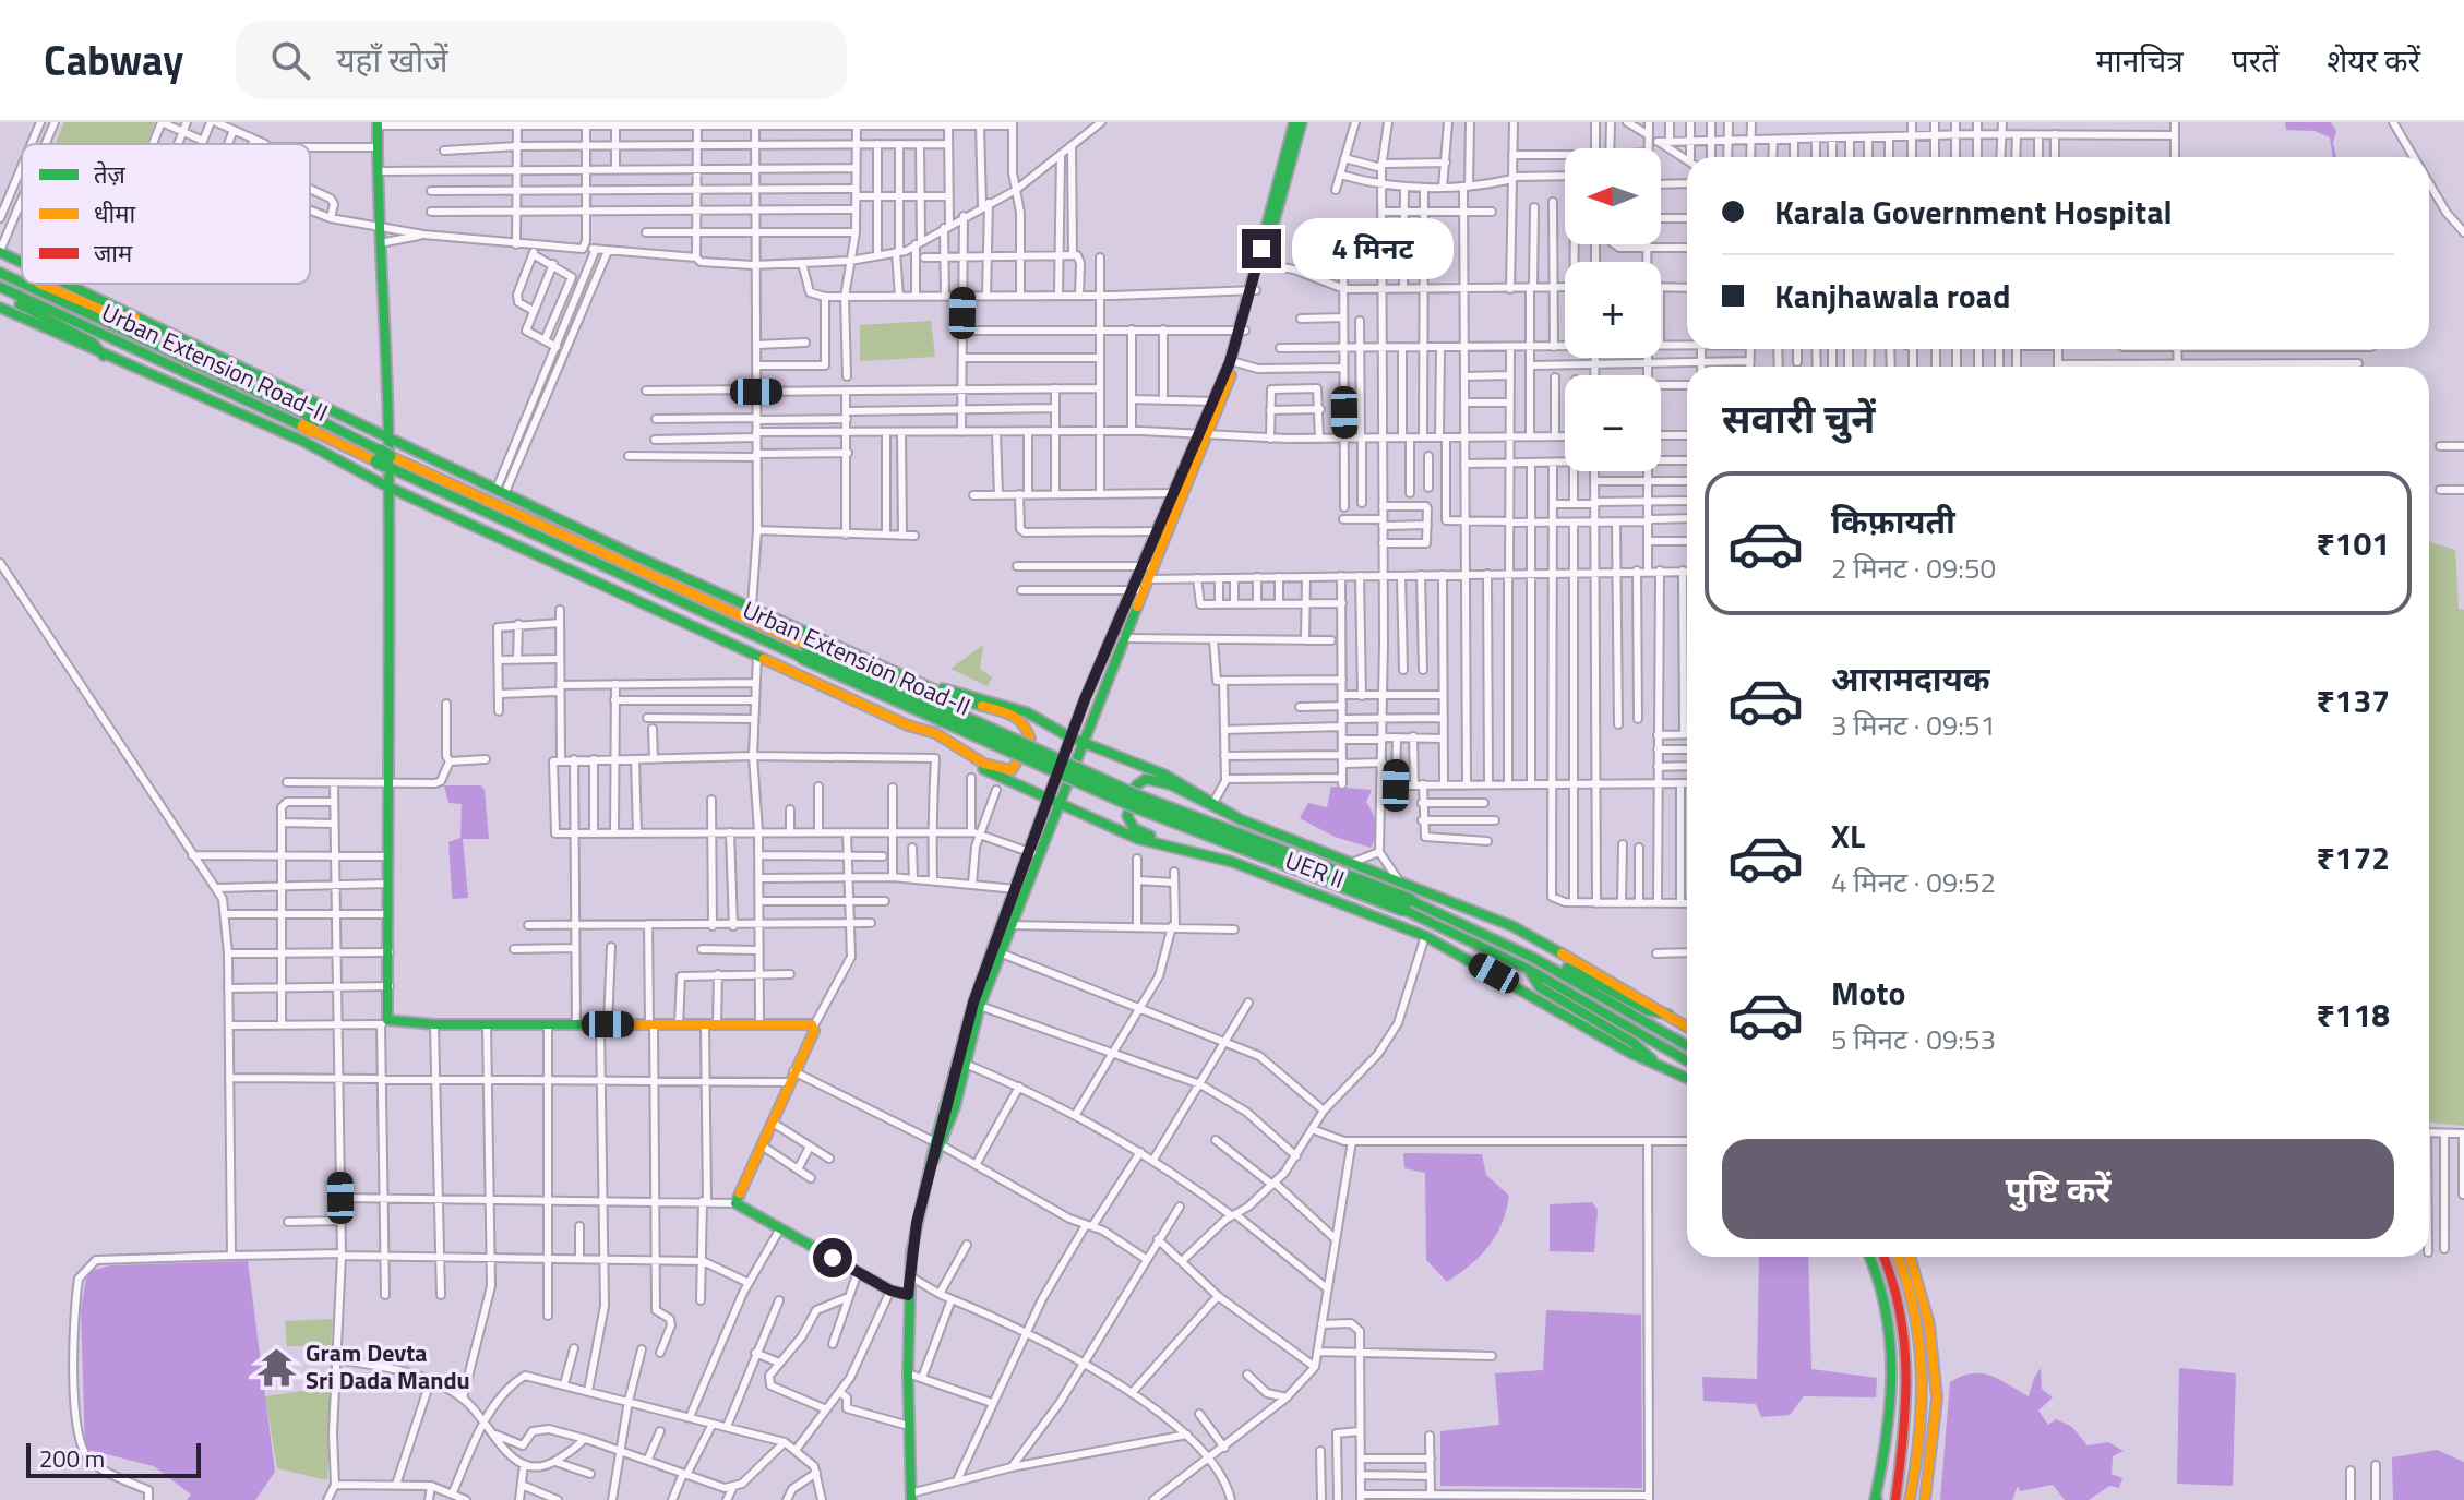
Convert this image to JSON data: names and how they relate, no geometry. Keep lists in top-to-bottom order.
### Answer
{
  "streets": {
    "main road": ["Urban Extension Road-II", "UER II"]
  },
  "places": {
    "temple": ["Gram Devta Sri Dada Mandu"]
  },
  "legend": ["तेज़", "धीमा", "जाम"],
  "scale_bar": "200 m",
  "north": "left",
  "page": {
    "header": "Cabway",
    "search": "यहाँ खोजें",
    "nav": ["मानचित्र", "परतें", "शेयर करें"],
    "map_buttons": ["+", "−"],
    "banner": ["Karala Government Hospital", "Kanjhawala road"],
    "bubble": "4 मिनट",
    "heading": "सवारी चुनें",
    "list": [
      {
        "name": "किफ़ायती",
        "note": "2 मिनट · 09:50",
        "value": "₹101"
      },
      {
        "name": "आरामदायक",
        "note": "3 मिनट · 09:51",
        "value": "₹137"
      },
      {
        "name": "XL",
        "note": "4 मिनट · 09:52",
        "value": "₹172"
      },
      {
        "name": "Moto",
        "note": "5 मिनट · 09:53",
        "value": "₹118"
      }
    ],
    "buttons": "पुष्टि करें",
    "scale": "200 m"
  }
}
